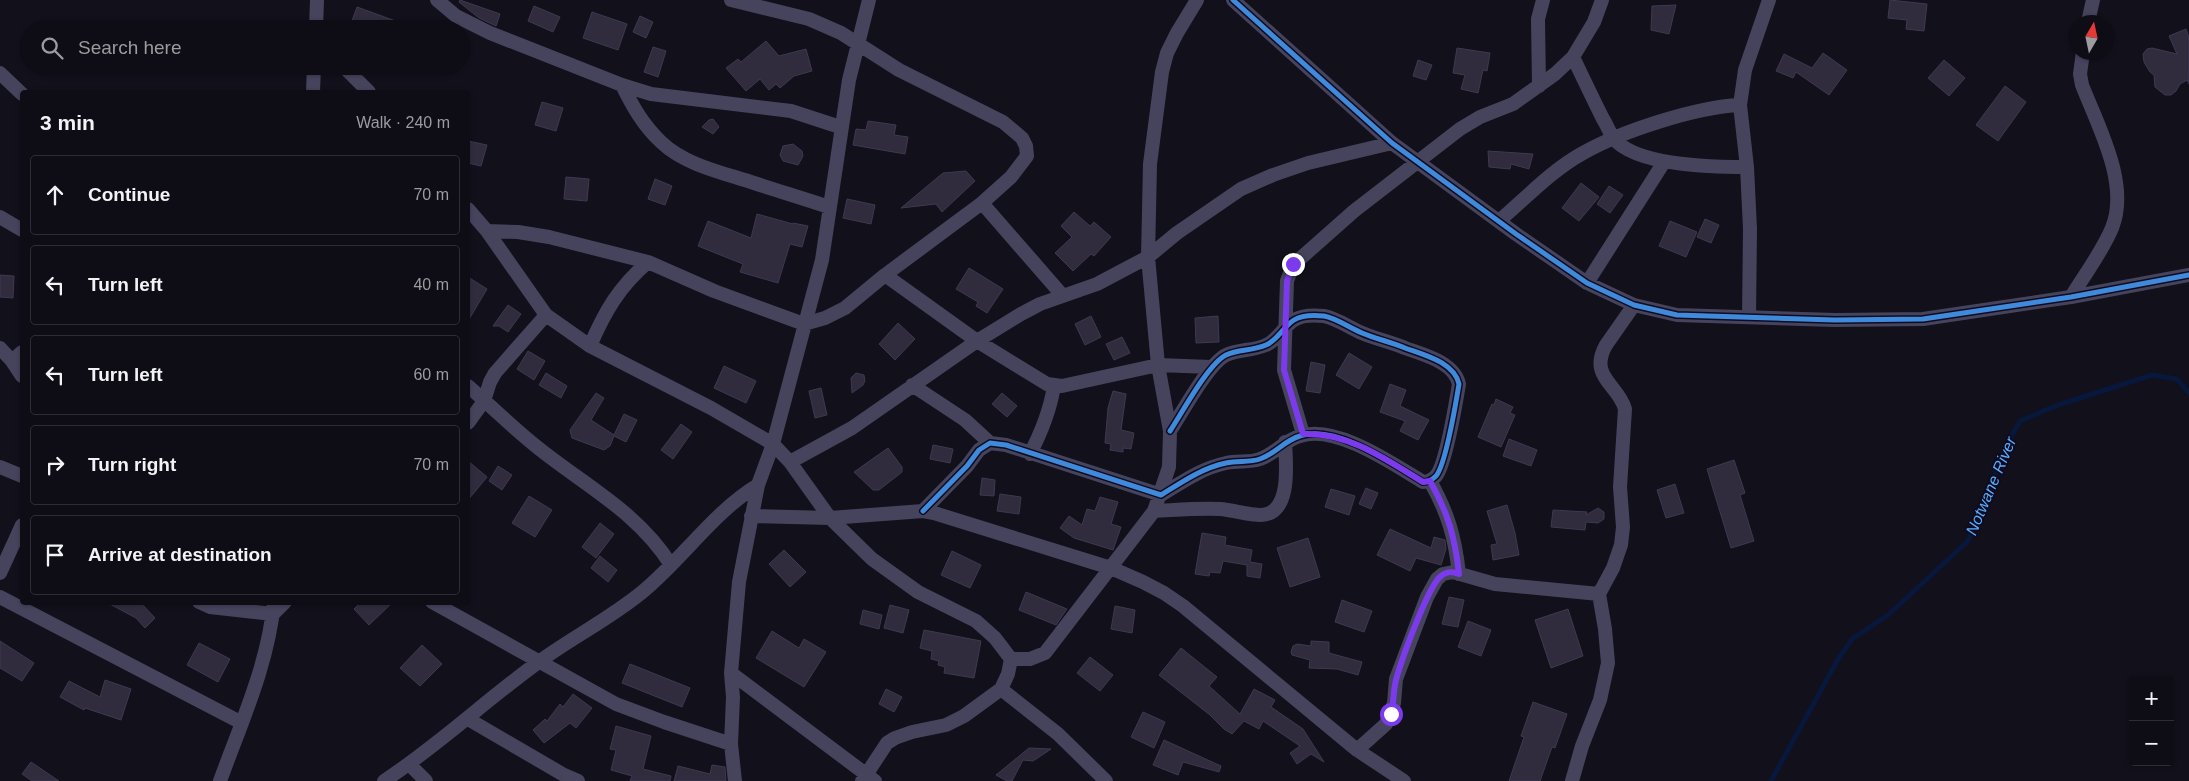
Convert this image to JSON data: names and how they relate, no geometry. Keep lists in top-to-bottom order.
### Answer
{
  "water": ["Notwane River"],
  "north": "top",
  "page": {
    "search": "Search here",
    "heading": ["3 min", "Walk · 240 m"],
    "list": [
      ["Continue", "70 m"],
      ["Turn left", "40 m"],
      ["Turn left", "60 m"],
      ["Turn right", "70 m"],
      "Arrive at destination"
    ],
    "map_buttons": ["+", "−"]
  }
}
